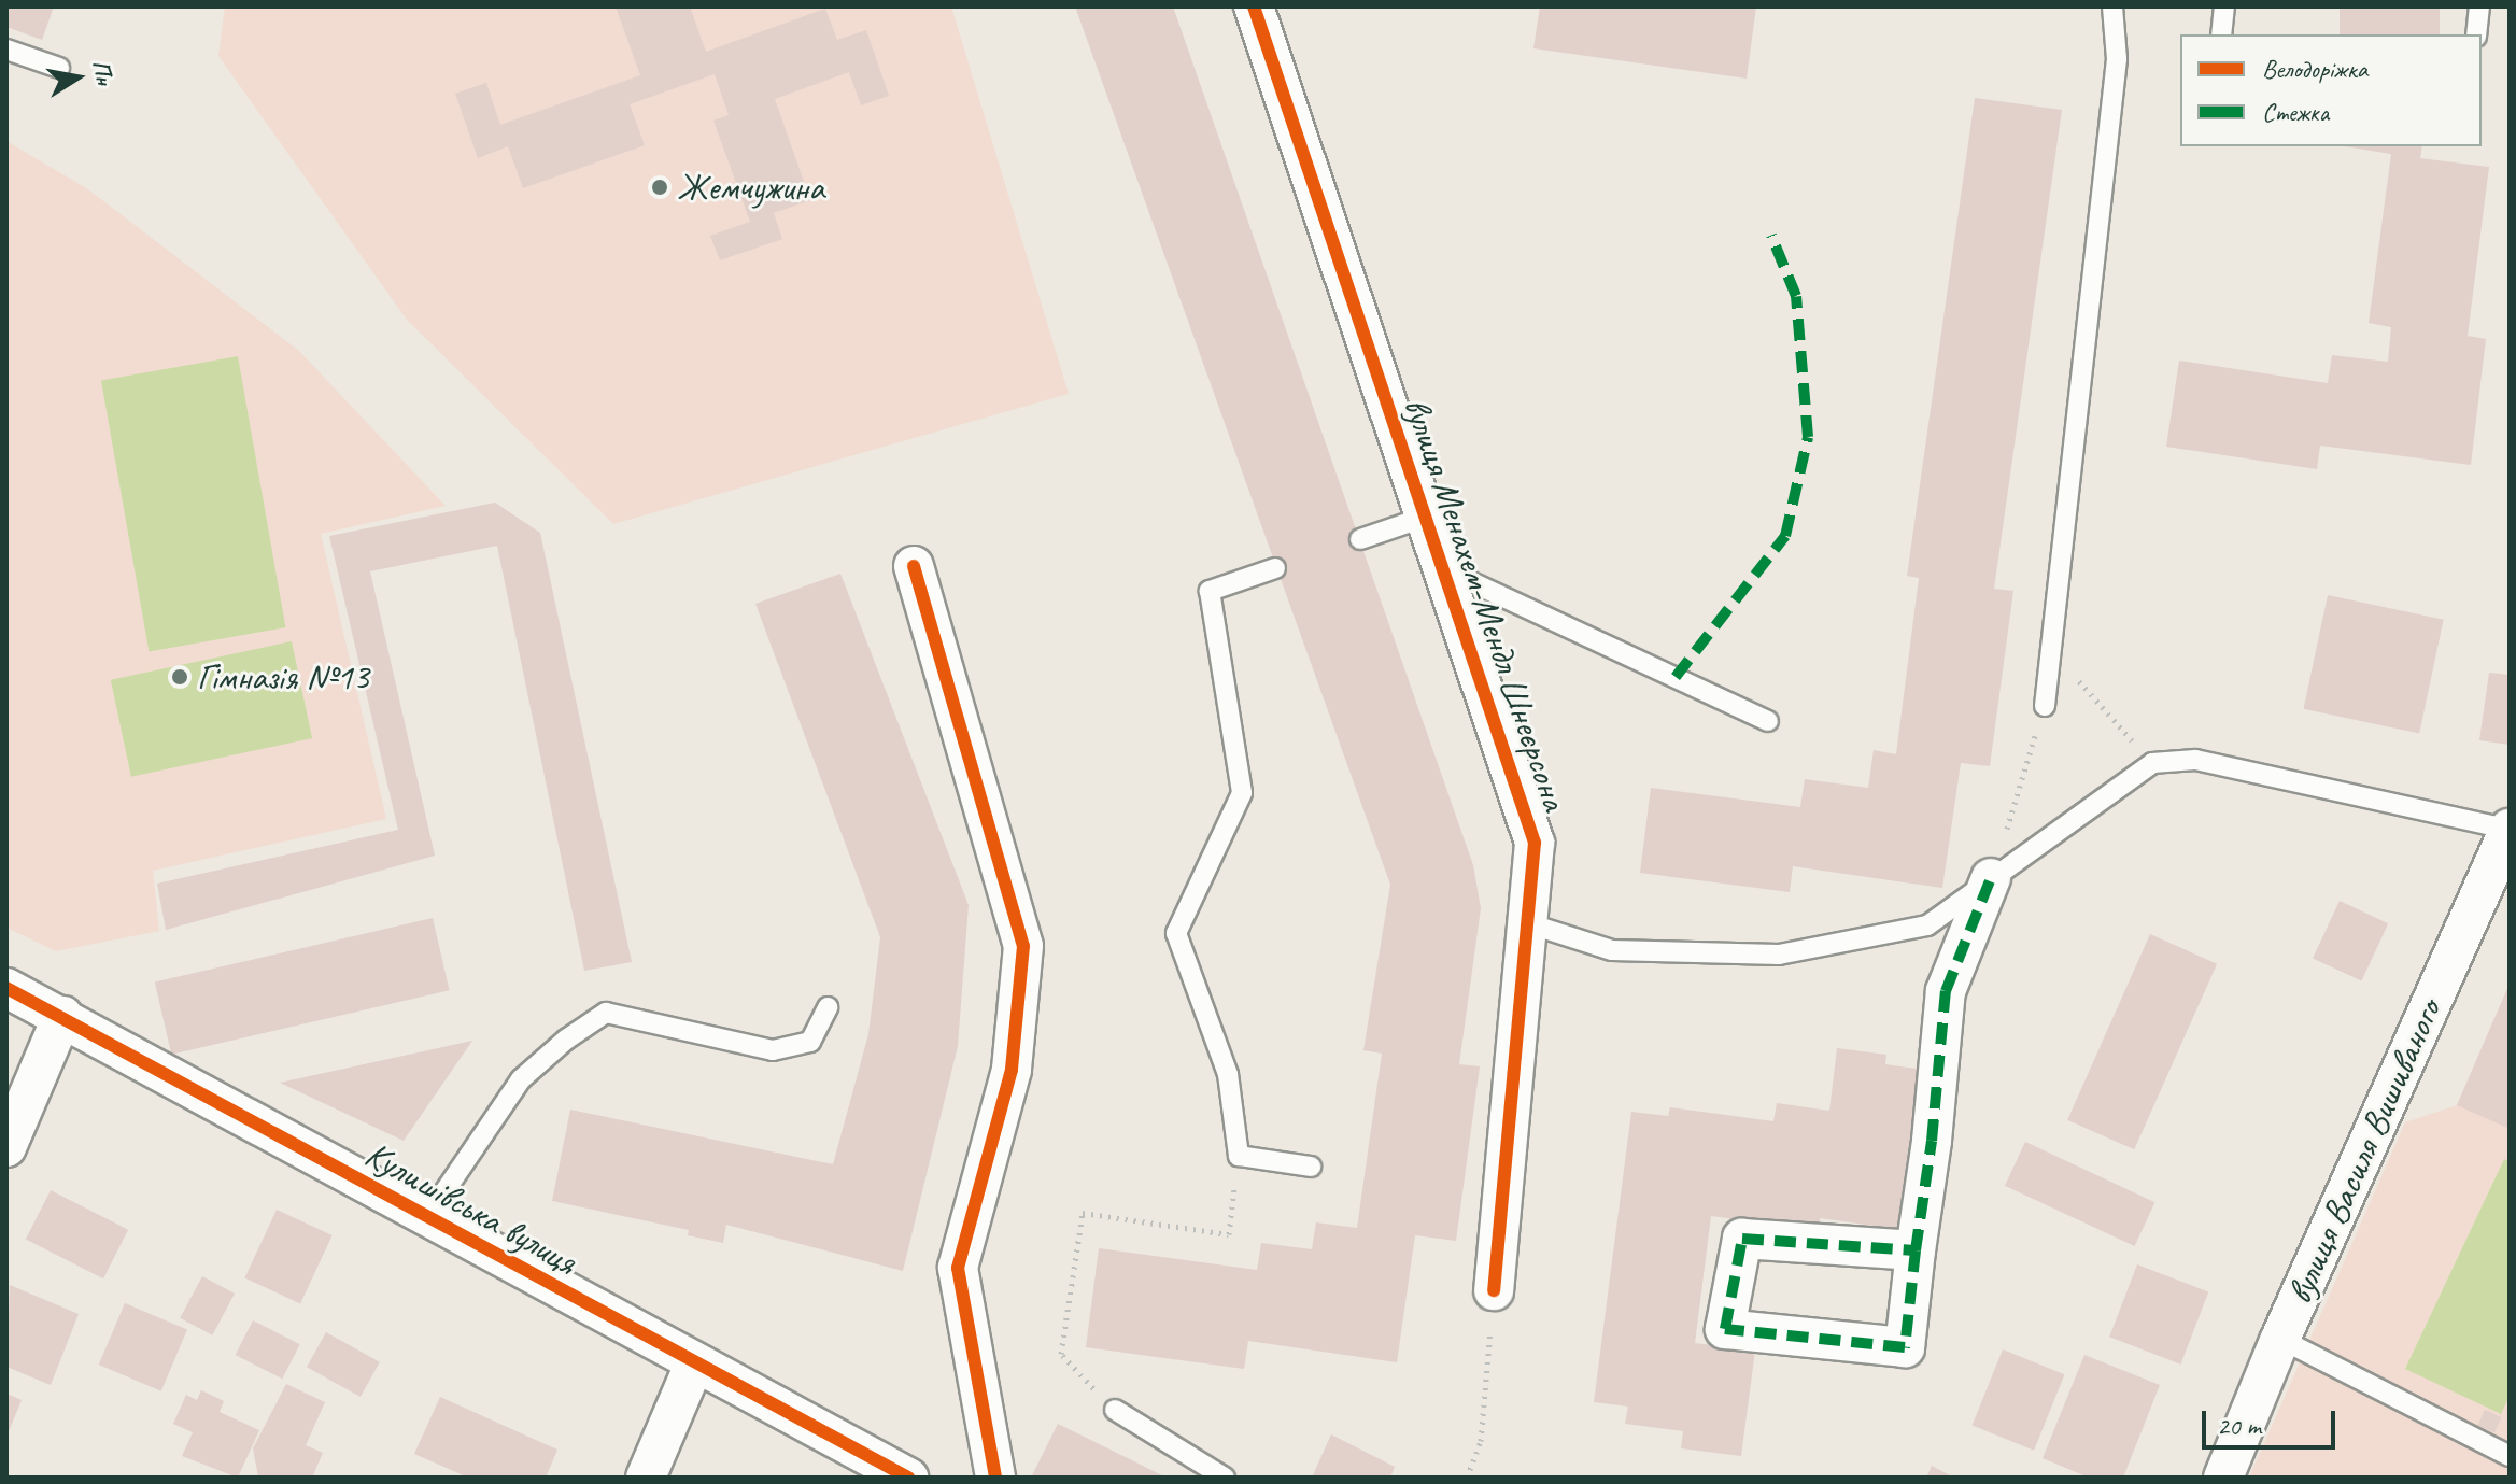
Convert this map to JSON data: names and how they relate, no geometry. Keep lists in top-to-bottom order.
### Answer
{
  "streets": {
    "street": ["вулиця Менахем-Мендл Шнеєрсона", "вулиця Василя Вишиваного", "Кулишівська вулиця"]
  },
  "places": ["Жемчужина", "Гімназія №13"],
  "legend": ["Велодоріжка", "Стежка"],
  "scale_bar": "20 m",
  "north": "right"
}
